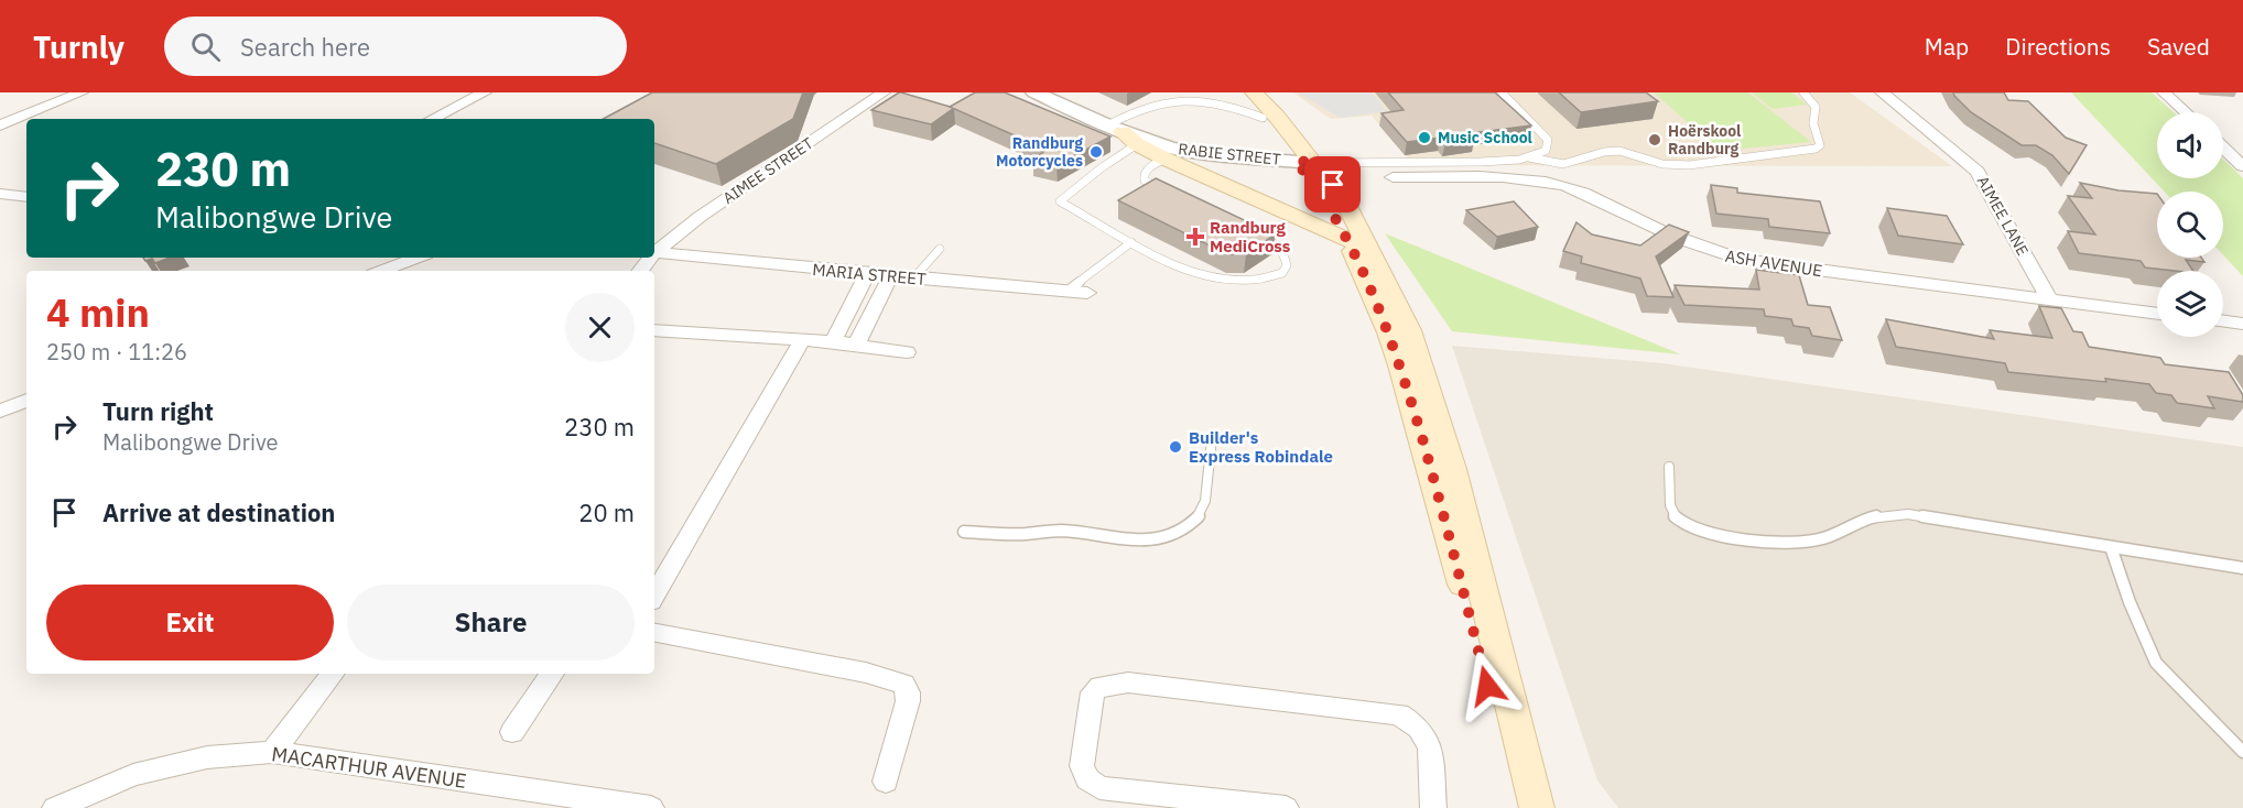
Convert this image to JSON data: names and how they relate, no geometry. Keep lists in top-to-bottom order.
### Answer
{
  "streets": {
    "street": [
      "RABIE STREET",
      "AIMEE STREET",
      "AIMEE LANE",
      "ASH AVENUE",
      "MARIA STREET",
      "MACARTHUR AVENUE"
    ]
  },
  "crossings": [
    ["AIMEE LANE", "ASH AVENUE"]
  ],
  "places": {
    "other": [
      "Music School",
      "Hoërskool Randburg",
      "Randburg Motorcycles",
      "Builder's Express Robindale"
    ],
    "health": ["Randburg MediCross"]
  },
  "page": {
    "header": "Turnly",
    "search": "Search here",
    "nav": ["Map", "Directions", "Saved"],
    "turn": ["230 m", "Malibongwe Drive"],
    "heading": ["4 min", "250 m · 11:26"],
    "list": [
      {
        "name": "Turn right",
        "note": "Malibongwe Drive",
        "value": "230 m"
      },
      {
        "name": "Arrive at destination",
        "value": "20 m"
      }
    ],
    "buttons": ["Exit", "Share"]
  }
}
